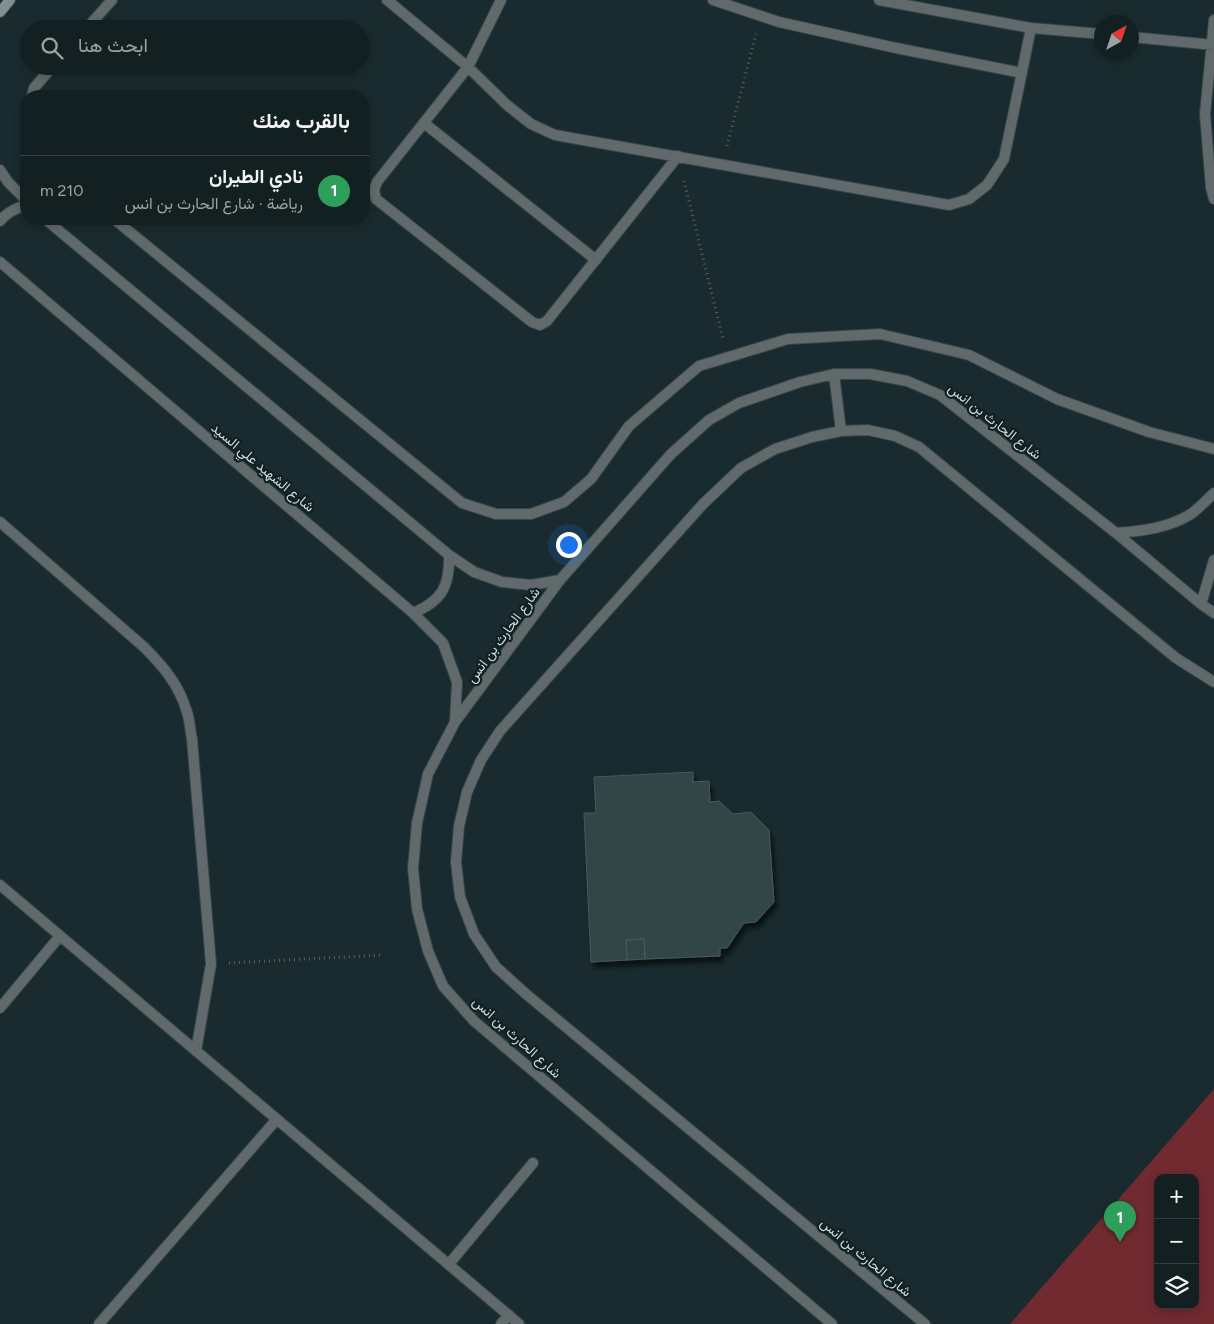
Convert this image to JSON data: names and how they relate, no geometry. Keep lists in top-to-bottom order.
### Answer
{
  "streets": {
    "street": ["شارع الحارث بن انس", "شارع الشهيد علي السيد"]
  },
  "crossings": [
    ["شارع الحارث بن انس", "شارع الشهيد علي السيد"]
  ],
  "north": "top right",
  "page": {
    "search": "ابحث هنا",
    "heading": "بالقرب منك",
    "list": [
      {
        "mark": "1",
        "name": "نادي الطيران",
        "note": "رياضة · شارع الحارث بن انس",
        "value": "210 m"
      }
    ],
    "map_buttons": ["+", "−"],
    "pins": "1"
  }
}
